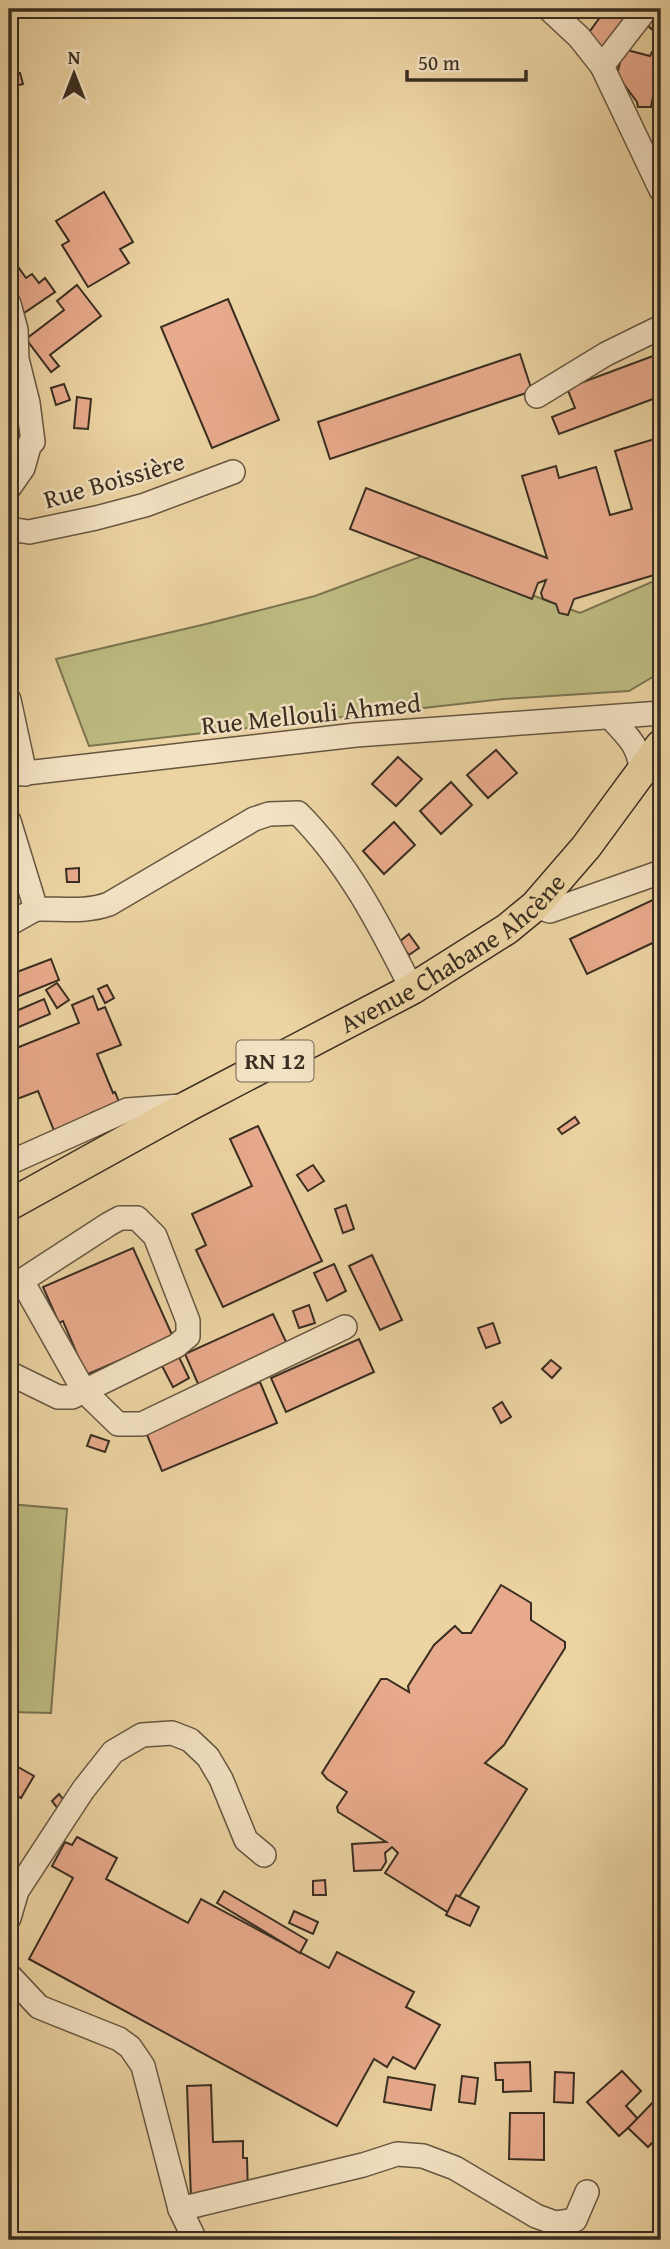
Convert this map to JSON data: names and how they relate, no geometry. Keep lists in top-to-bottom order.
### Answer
{
  "streets": {
    "main road": ["Avenue Chabane Ahcène", "RN 12"],
    "street": ["Rue Boissière", "Rue Mellouli Ahmed"]
  },
  "scale_bar": "50 m",
  "north": "top"
}
